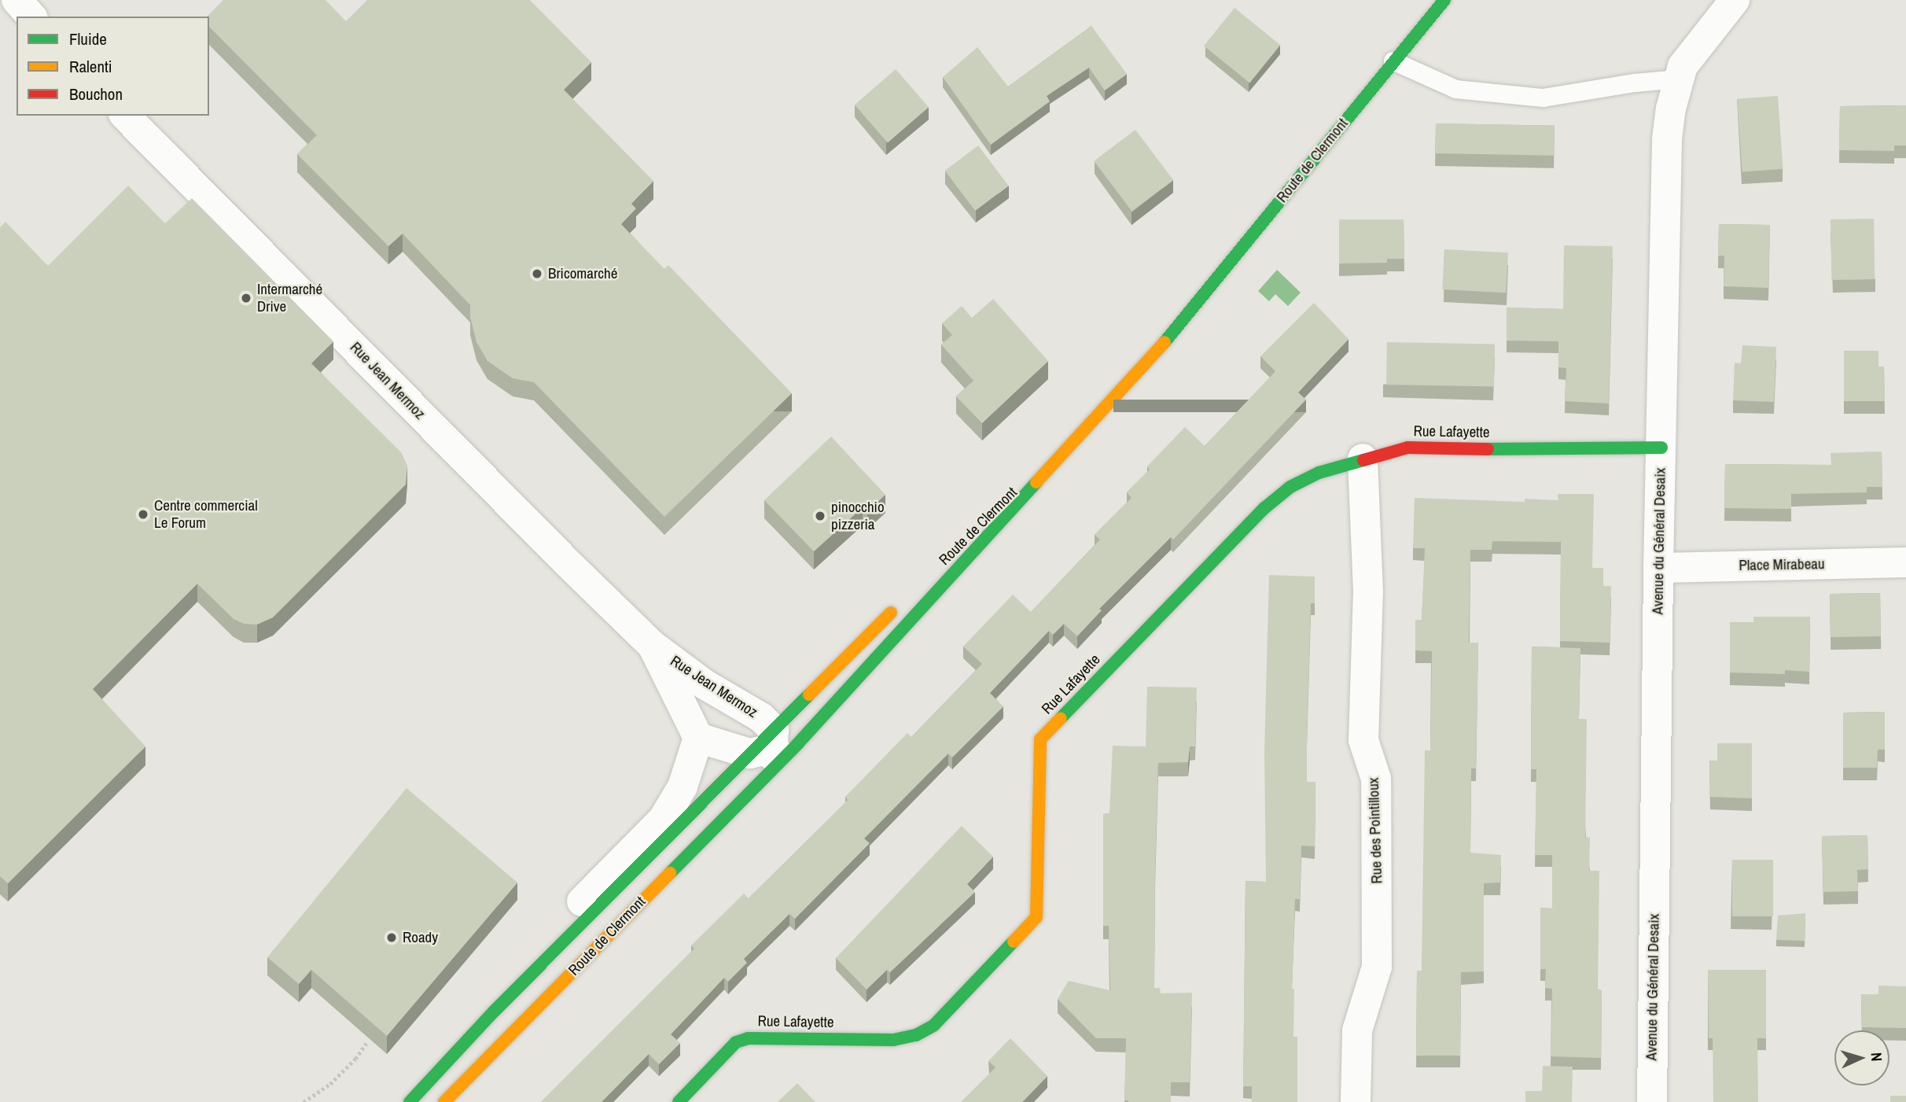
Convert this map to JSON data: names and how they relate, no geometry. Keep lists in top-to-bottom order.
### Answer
{
  "streets": {
    "main road": ["Route de Clermont", "Rue Lafayette"],
    "street": [
      "Rue Jean Mermoz",
      "Avenue du Général Desaix",
      "Place Mirabeau",
      "Rue des Pointilloux"
    ]
  },
  "crossings": [
    ["Route de Clermont", "Rue Jean Mermoz"],
    ["Rue Lafayette", "Avenue du Général Desaix"],
    ["Rue Lafayette", "Rue des Pointilloux"],
    ["Avenue du Général Desaix", "Place Mirabeau"]
  ],
  "places": [
    "Bricomarché",
    "Intermarché Drive",
    "Centre commercial Le Forum",
    "pinocchio pizzeria",
    "Roady"
  ],
  "legend": ["Fluide", "Ralenti", "Bouchon"],
  "north": "right"
}
